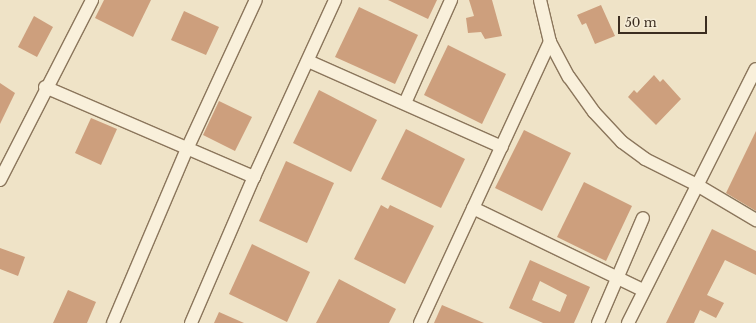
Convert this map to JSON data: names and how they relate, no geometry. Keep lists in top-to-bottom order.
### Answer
{
  "scale_bar": "50 m"
}
